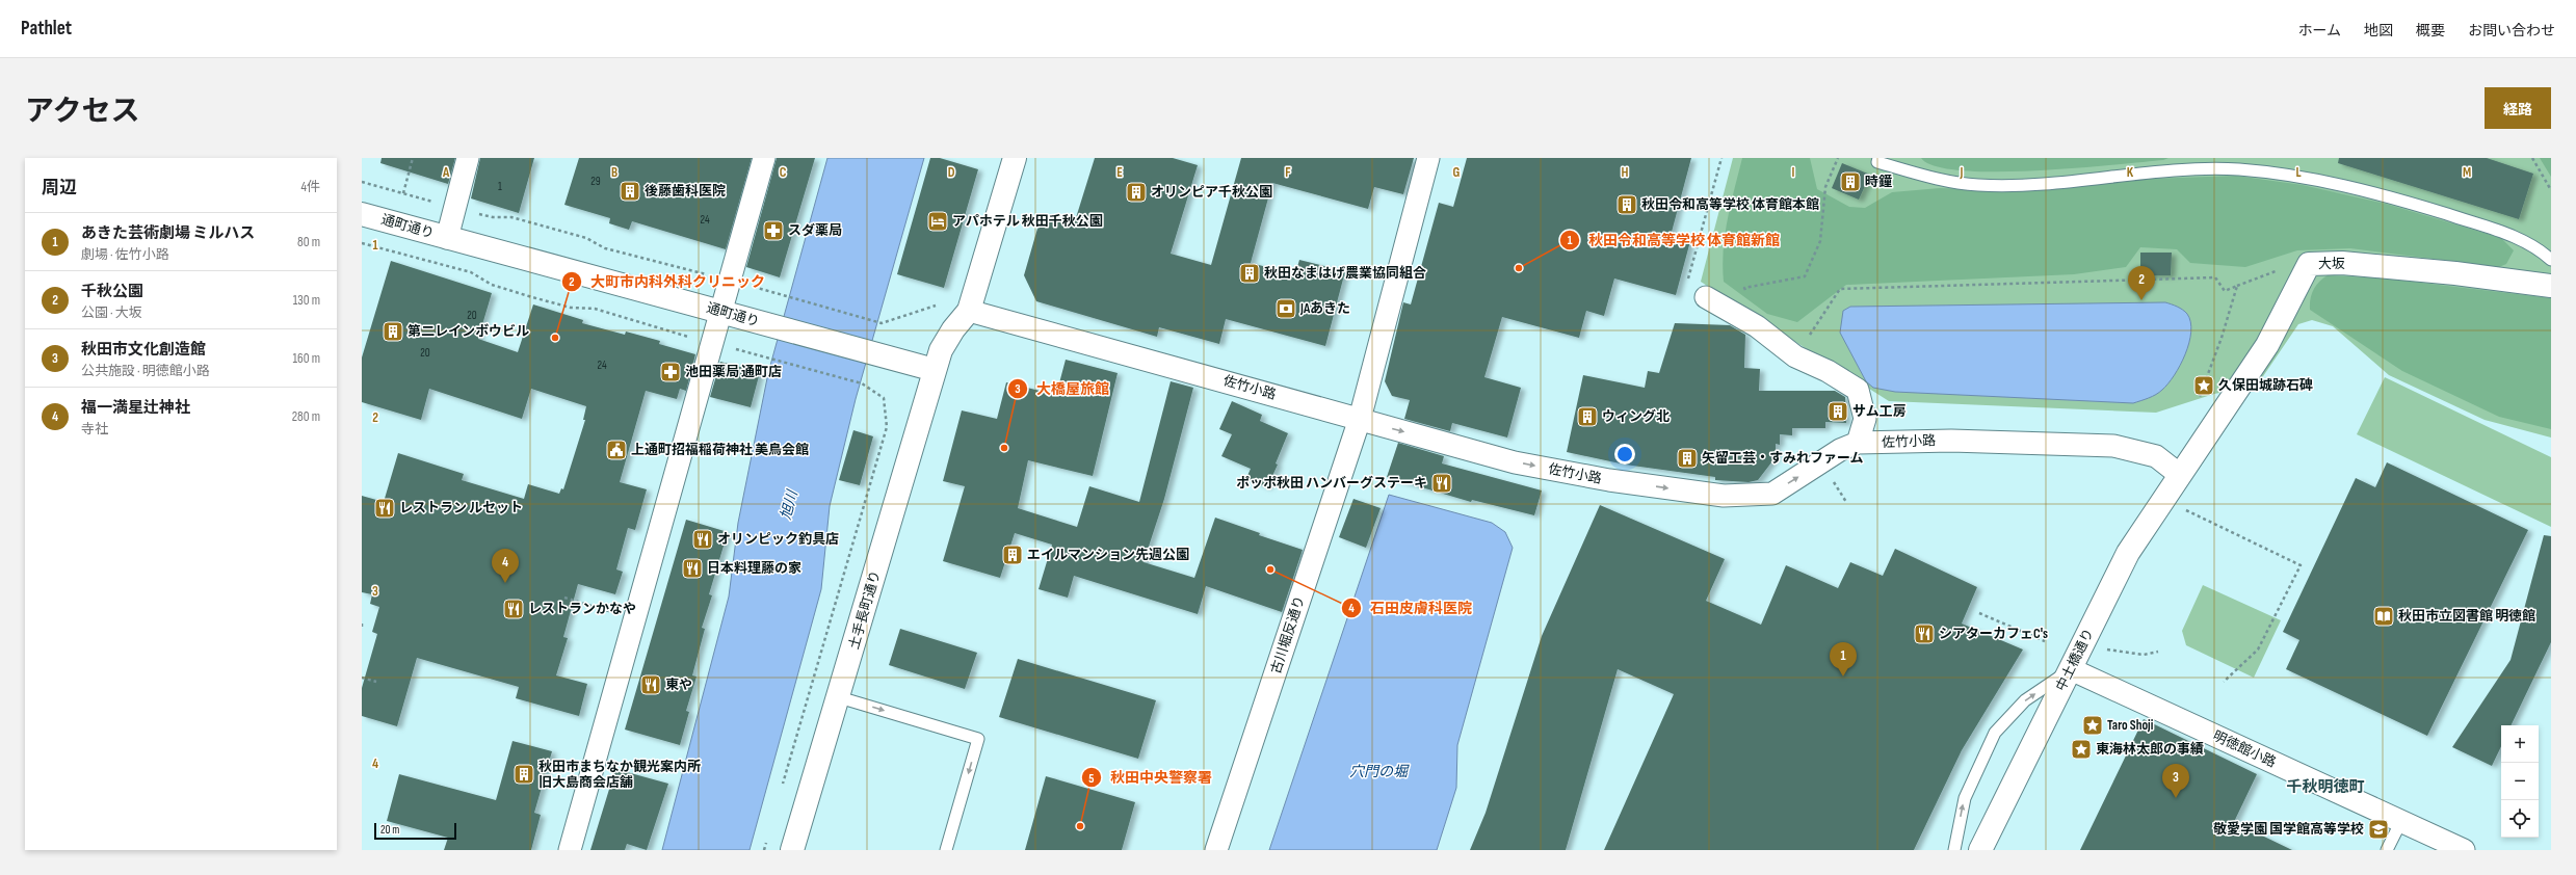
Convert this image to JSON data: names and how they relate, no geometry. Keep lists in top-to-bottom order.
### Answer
{
  "streets": {
    "street": [
      "通町通り",
      "大坂",
      "佐竹小路",
      "土手長町通り",
      "古川堀反通り",
      "中土橋通り",
      "明徳館小路"
    ]
  },
  "crossings": [
    ["通町通り", "土手長町通り"],
    ["大坂", "佐竹小路"],
    ["大坂", "中土橋通り"],
    ["佐竹小路", "土手長町通り"],
    ["佐竹小路", "古川堀反通り"],
    ["佐竹小路", "中土橋通り"],
    ["中土橋通り", "明徳館小路"]
  ],
  "one_way": ["佐竹小路"],
  "districts": ["千秋明徳町"],
  "water": ["旭川", "穴門の堀"],
  "places": {
    "building": [
      "時鐘",
      "後藤歯科医院",
      "オリンピア千秋公園",
      "秋田令和高等学校 体育館本館",
      "秋田なまはげ農業協同組合",
      "第二レインボウビル",
      "サム工房",
      "ウィング北",
      "矢留工芸・すみれファーム",
      "エイルマンション先週公園",
      "秋田市まちなか観光案内所 旧大島商会店舗"
    ],
    "hotel": ["アパホテル 秋田千秋公園"],
    "pharmacy": ["スダ薬局", "池田薬局 通町店"],
    "other": [
      "秋田令和高等学校 体育館新館",
      "大町市内科外科クリニック",
      "大橋屋旅館",
      "石田皮膚科医院",
      "秋田中央警察署"
    ],
    "bank": ["JAあきた"],
    "place": ["久保田城跡石碑", "Taro Shoji", "東海林太郎の事績"],
    "public building": ["上通町招福稲荷神社 美鳥会館"],
    "restaurant": [
      "ポッポ秋田 ハンバーグステーキ",
      "レストラン ルセット",
      "オリンピック釣具店",
      "日本料理藤の家",
      "レストランかなや",
      "シアターカフェC's",
      "東や"
    ],
    "library": ["秋田市立図書館 明徳館"],
    "school or university": ["敬愛学園 国学館高等学校"]
  },
  "house_numbers": [
    "29",
    "1",
    "24",
    "20",
    "20",
    "24"
  ],
  "scale_bar": "20 m",
  "page": {
    "header": "Pathlet",
    "nav": [
      "ホーム",
      "地図",
      "概要",
      "お問い合わせ"
    ],
    "title": "アクセス",
    "buttons": "経路",
    "heading": ["周辺", "4件"],
    "list": [
      {
        "mark": "1",
        "name": "あきた芸術劇場 ミルハス",
        "note": "劇場 · 佐竹小路",
        "value": "80 m"
      },
      {
        "mark": "2",
        "name": "千秋公園",
        "note": "公園 · 大坂",
        "value": "130 m"
      },
      {
        "mark": "3",
        "name": "秋田市文化創造館",
        "note": "公共施設 · 明徳館小路",
        "value": "160 m"
      },
      {
        "mark": "4",
        "name": "福一満星辻神社",
        "note": "寺社",
        "value": "280 m"
      }
    ],
    "pins": [
      "2",
      "4",
      "1",
      "3"
    ],
    "map_buttons": ["+", "−"],
    "scale": "20 m"
  },
  "grid": {
    "columns": [
      "A",
      "B",
      "C",
      "D",
      "E",
      "F",
      "G",
      "H",
      "I",
      "J",
      "K",
      "L",
      "M"
    ],
    "rows": [
      "1",
      "2",
      "3",
      "4"
    ]
  }
}
